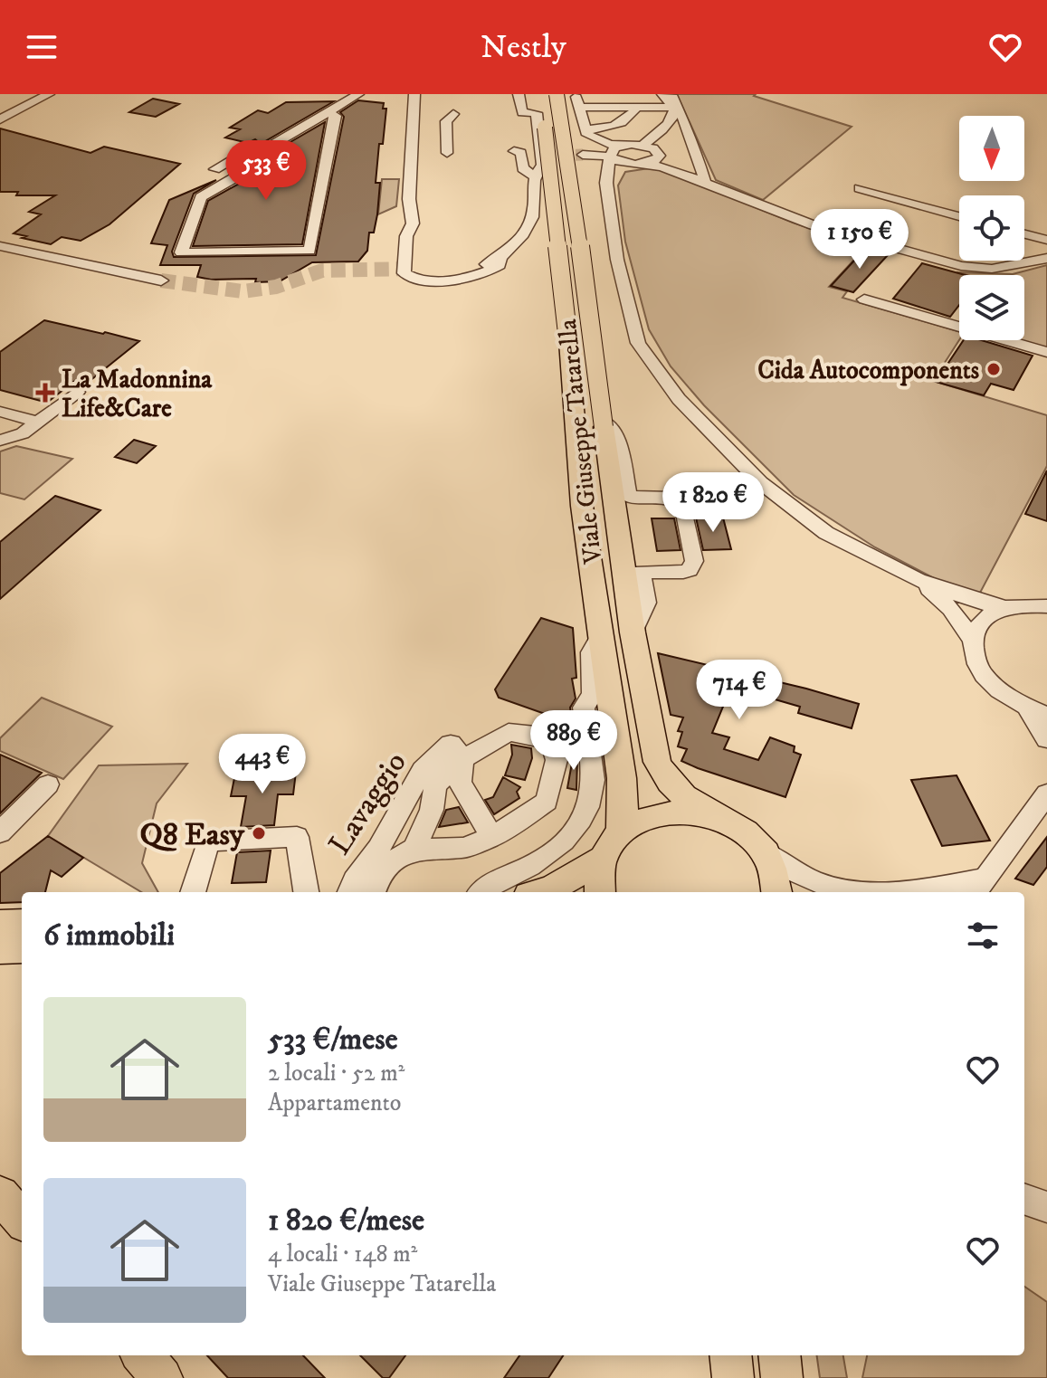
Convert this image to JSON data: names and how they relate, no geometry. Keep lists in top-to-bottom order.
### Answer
{
  "streets": {
    "main road": ["Viale Giuseppe Tatarella"],
    "street": ["Lavaggio"]
  },
  "places": {
    "other": ["Cida Autocomponents", "Q8 Easy"],
    "health": ["La Madonnina Life&Care"]
  },
  "north": "bottom",
  "page": {
    "header": "Nestly",
    "price": [
      "533 €",
      "1 150 €",
      "1 820 €",
      "714 €",
      "889 €",
      "443 €"
    ],
    "heading": "6 immobili",
    "list": [
      {
        "name": "533 €/mese",
        "note": "2 locali · 52 m² · Appartamento"
      },
      {
        "name": "1 820 €/mese",
        "note": "4 locali · 148 m² · Viale Giuseppe Tatarella"
      }
    ]
  }
}
